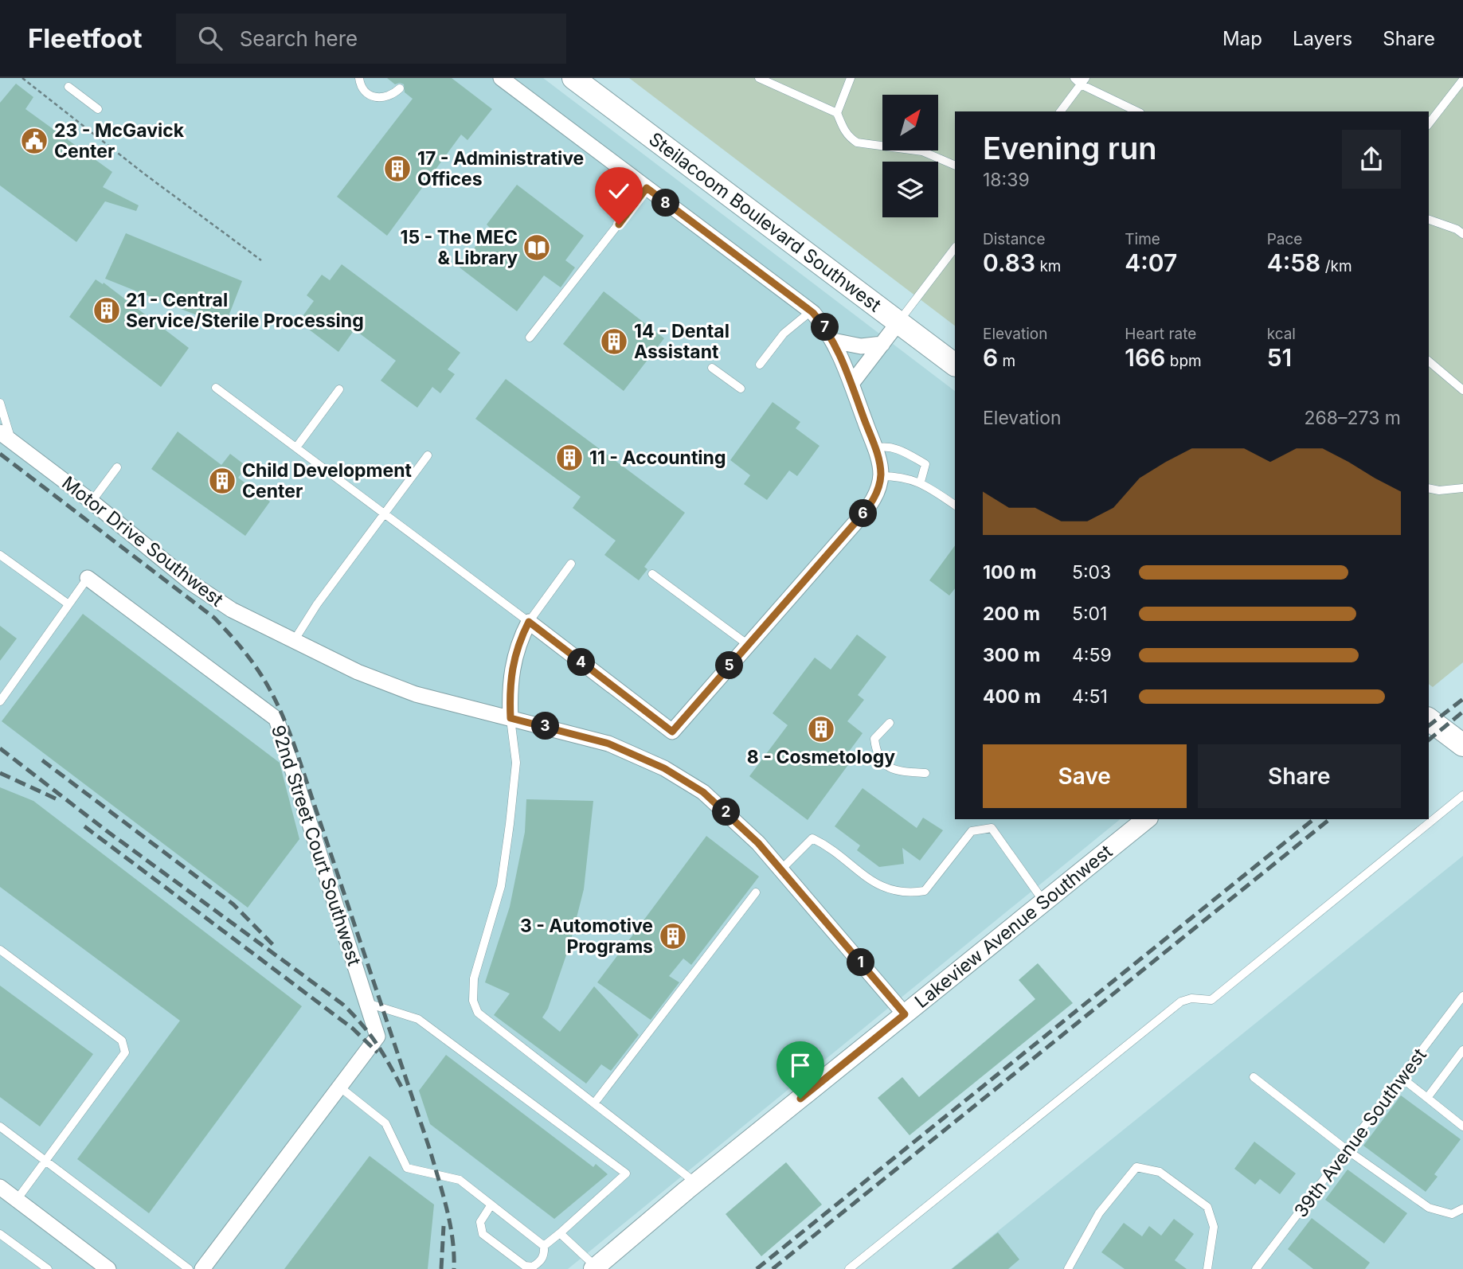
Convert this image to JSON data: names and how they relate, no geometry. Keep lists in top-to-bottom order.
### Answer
{
  "streets": {
    "main road": ["Steilacoom Boulevard Southwest"],
    "street": ["Motor Drive Southwest", "92nd Street Court Southwest", "Lakeview Avenue Southwest"],
    "lane": ["39th Avenue Southwest"]
  },
  "crossings": [
    ["Motor Drive Southwest", "Lakeview Avenue Southwest"]
  ],
  "places": {
    "public building": ["23 - McGavick Center"],
    "building": [
      "17 - Administrative Offices",
      "21 - Central Service/Sterile Processing",
      "14 - Dental Assistant",
      "11 - Accounting",
      "Child Development Center",
      "8 - Cosmetology",
      "3 - Automotive Programs"
    ],
    "library": ["15 - The MEC & Library"]
  },
  "north": "top right",
  "page": {
    "header": "Fleetfoot",
    "search": "Search here",
    "nav": ["Map", "Layers", "Share"],
    "heading": ["Evening run", "18:39"],
    "pins": [
      "8",
      "7",
      "6",
      "4",
      "5",
      "3",
      "2",
      "1"
    ],
    "stats": [
      ["Distance", "0.83 km"],
      ["Time", "4:07"],
      ["Pace", "4:58 /km"],
      ["Elevation", "6 m"],
      ["Heart rate", "166 bpm"],
      ["kcal", "51"]
    ],
    "chart": ["Elevation", "268–273 m"],
    "list": [
      {
        "name": "100 m",
        "note": "5:03"
      },
      {
        "name": "200 m",
        "note": "5:01"
      },
      {
        "name": "300 m",
        "note": "4:59"
      },
      {
        "name": "400 m",
        "note": "4:51"
      }
    ],
    "buttons": ["Save", "Share"]
  }
}
